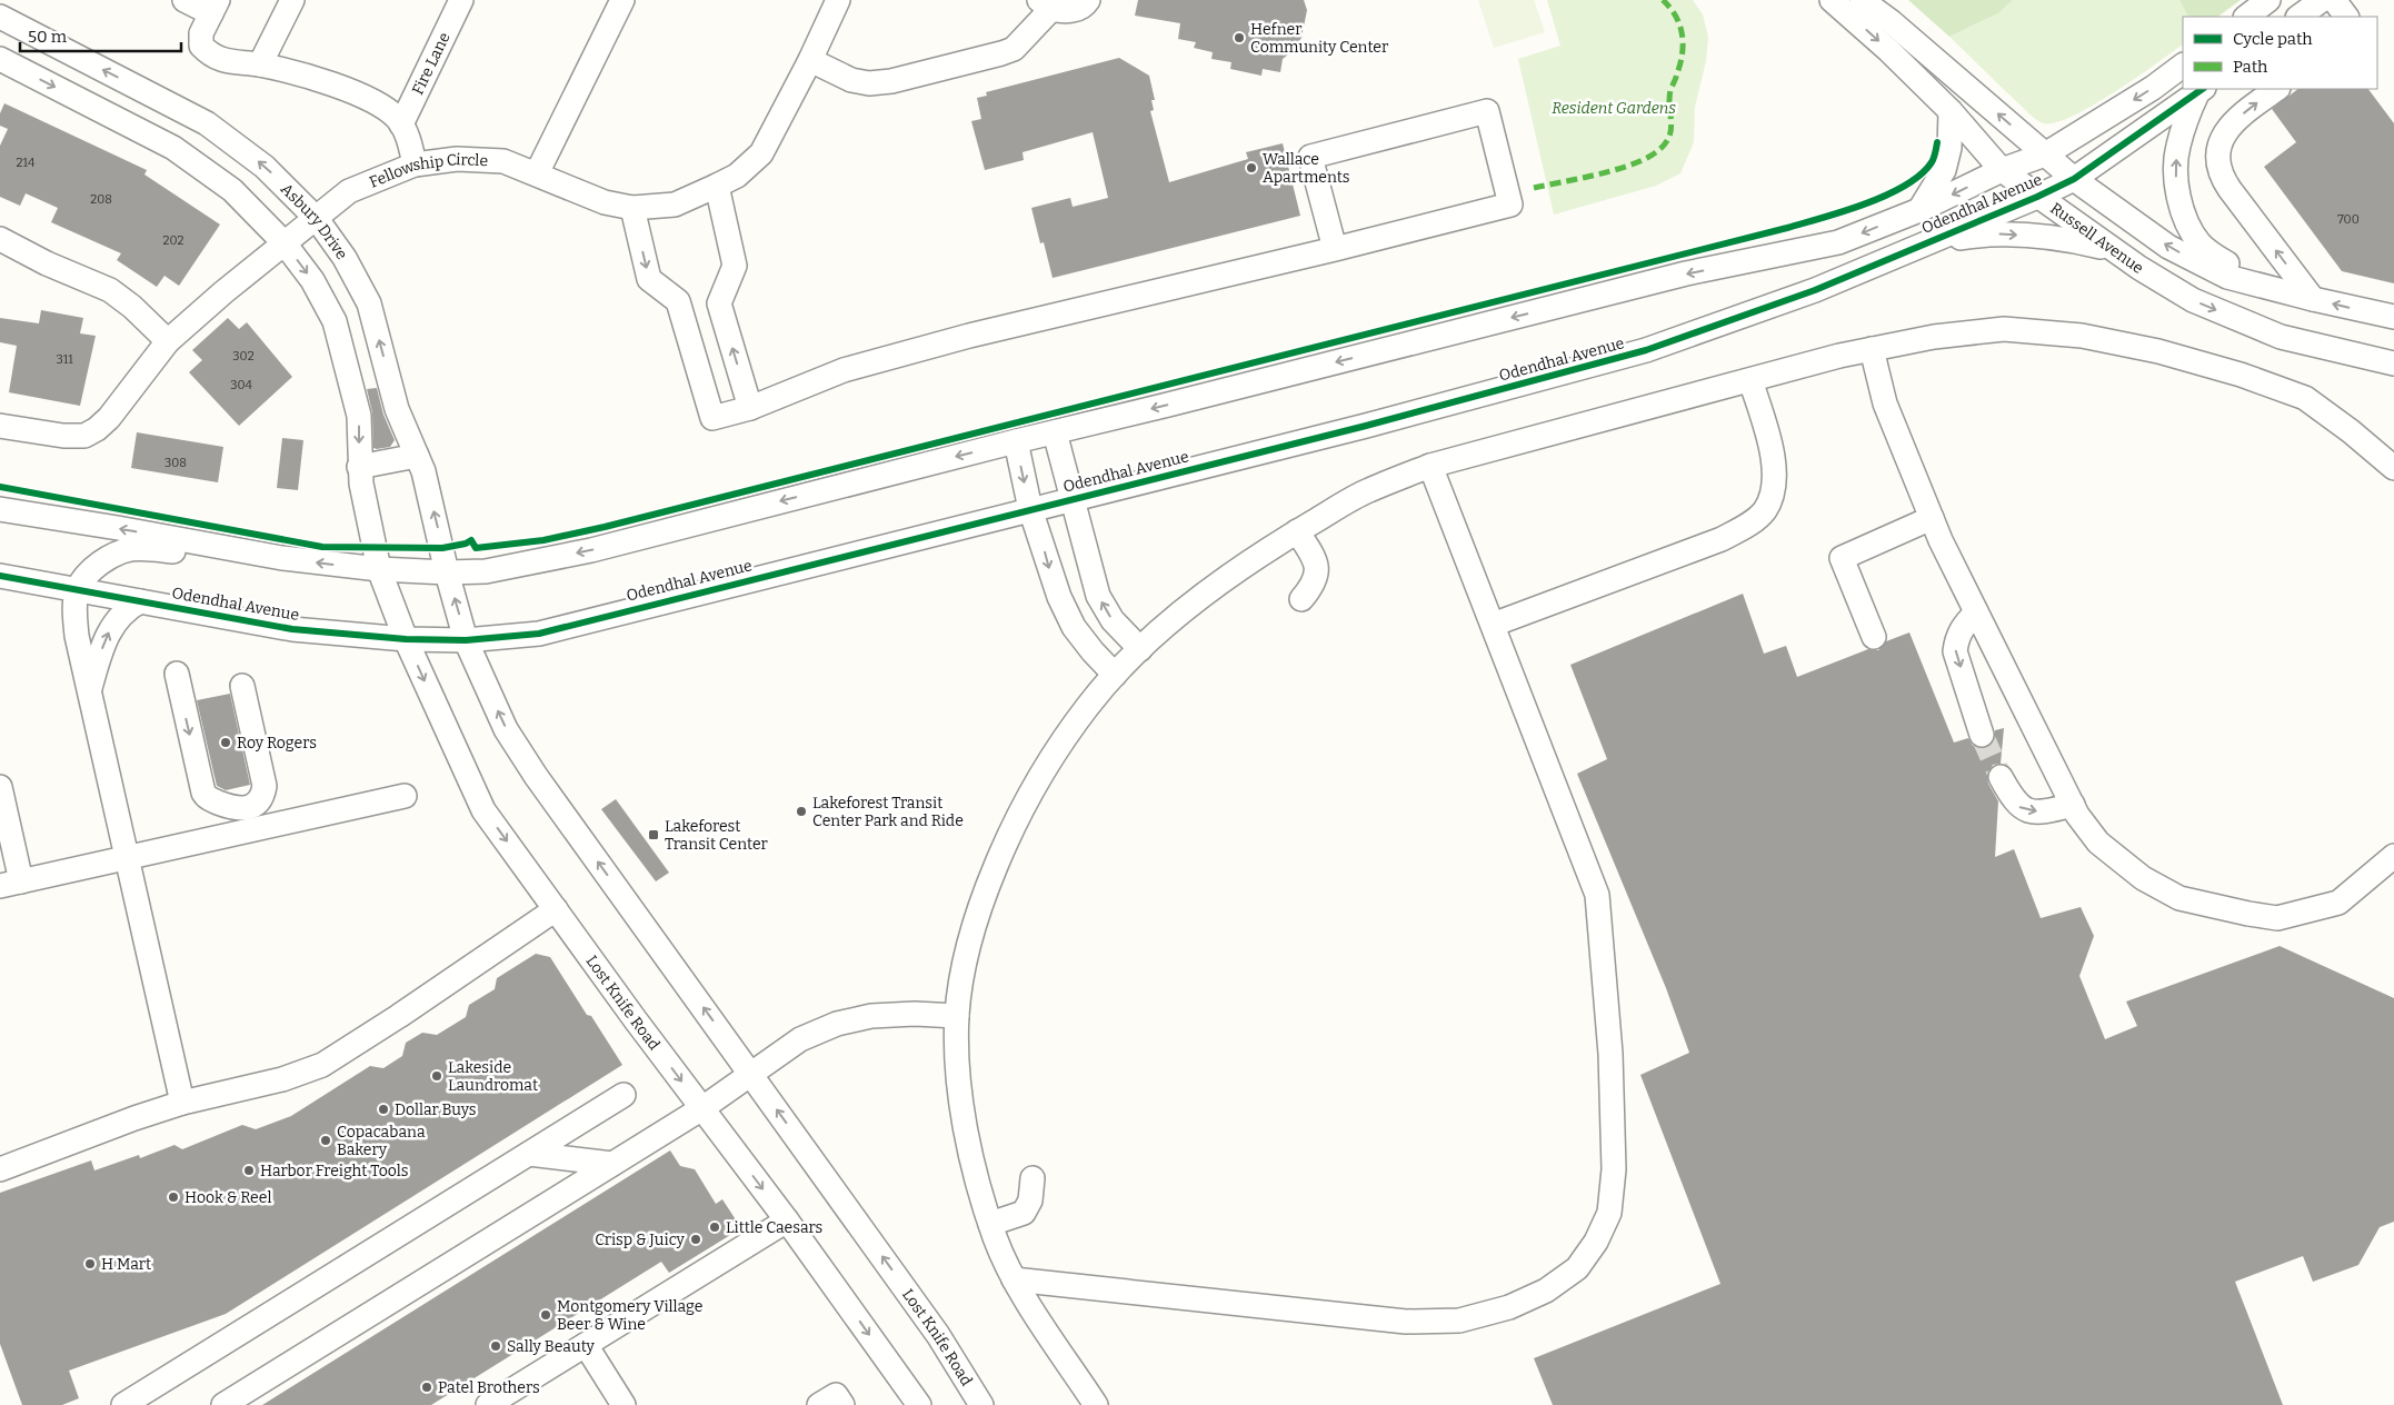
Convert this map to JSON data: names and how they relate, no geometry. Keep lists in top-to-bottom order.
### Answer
{
  "streets": {
    "street": [
      "Fire Lane",
      "Fellowship Circle",
      "Odendhal Avenue",
      "Asbury Drive",
      "Russell Avenue",
      "Lost Knife Road"
    ]
  },
  "crossings": [
    ["Fellowship Circle", "Asbury Drive"],
    ["Odendhal Avenue", "Asbury Drive"],
    ["Odendhal Avenue", "Russell Avenue"],
    ["Odendhal Avenue", "Lost Knife Road"],
    ["Asbury Drive", "Lost Knife Road"]
  ],
  "parks": ["Resident Gardens"],
  "places": {
    "other": [
      "Hefner Community Center",
      "Wallace Apartments",
      "Roy Rogers",
      "Lakeforest Transit Center Park and Ride",
      "Lakeside Laundromat",
      "Dollar Buys",
      "Copacabana Bakery",
      "Harbor Freight Tools",
      "Hook & Reel",
      "Little Caesars",
      "Crisp & Juicy",
      "H Mart",
      "Montgomery Village Beer & Wine",
      "Sally Beauty",
      "Patel Brothers"
    ],
    "transit": ["Lakeforest Transit Center"]
  },
  "house_numbers": [
    "214",
    "208",
    "700",
    "202",
    "302",
    "311",
    "304",
    "308"
  ],
  "legend": ["Cycle path", "Path"],
  "scale_bar": "50 m"
}
